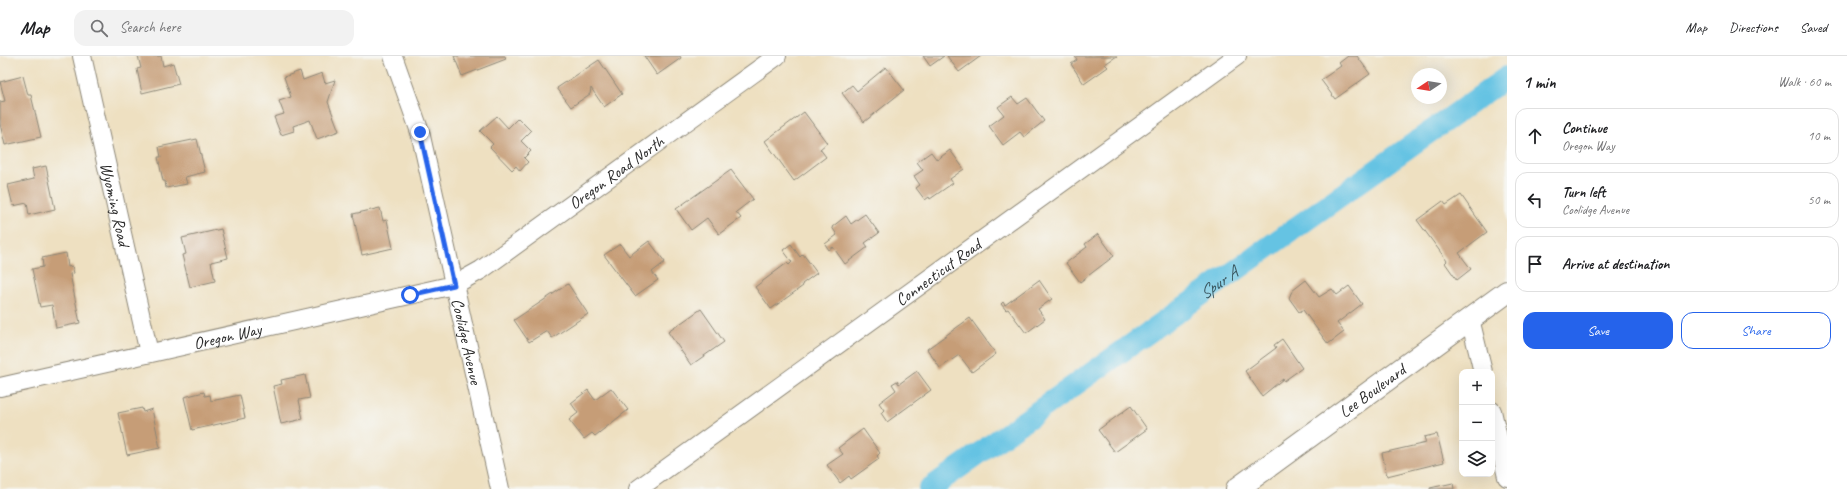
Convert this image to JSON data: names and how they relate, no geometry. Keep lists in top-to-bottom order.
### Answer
{
  "streets": {
    "main road": ["Lee Boulevard"],
    "street": [
      "Oregon Road North",
      "Wyoming Road",
      "Connecticut Road",
      "Oregon Way",
      "Coolidge Avenue"
    ]
  },
  "crossings": [
    ["Oregon Road North", "Oregon Way"],
    ["Oregon Road North", "Coolidge Avenue"],
    ["Wyoming Road", "Oregon Way"],
    ["Oregon Way", "Coolidge Avenue"]
  ],
  "water": ["Spur A"],
  "north": "left",
  "page": {
    "header": "Map",
    "search": "Search here",
    "nav": ["Map", "Directions", "Saved"],
    "heading": ["1 min", "Walk · 60 m"],
    "list": [
      ["Continue", "Oregon Way", "10 m"],
      ["Turn left", "Coolidge Avenue", "50 m"],
      "Arrive at destination"
    ],
    "buttons": ["Save", "Share"],
    "map_buttons": ["+", "−"]
  }
}
